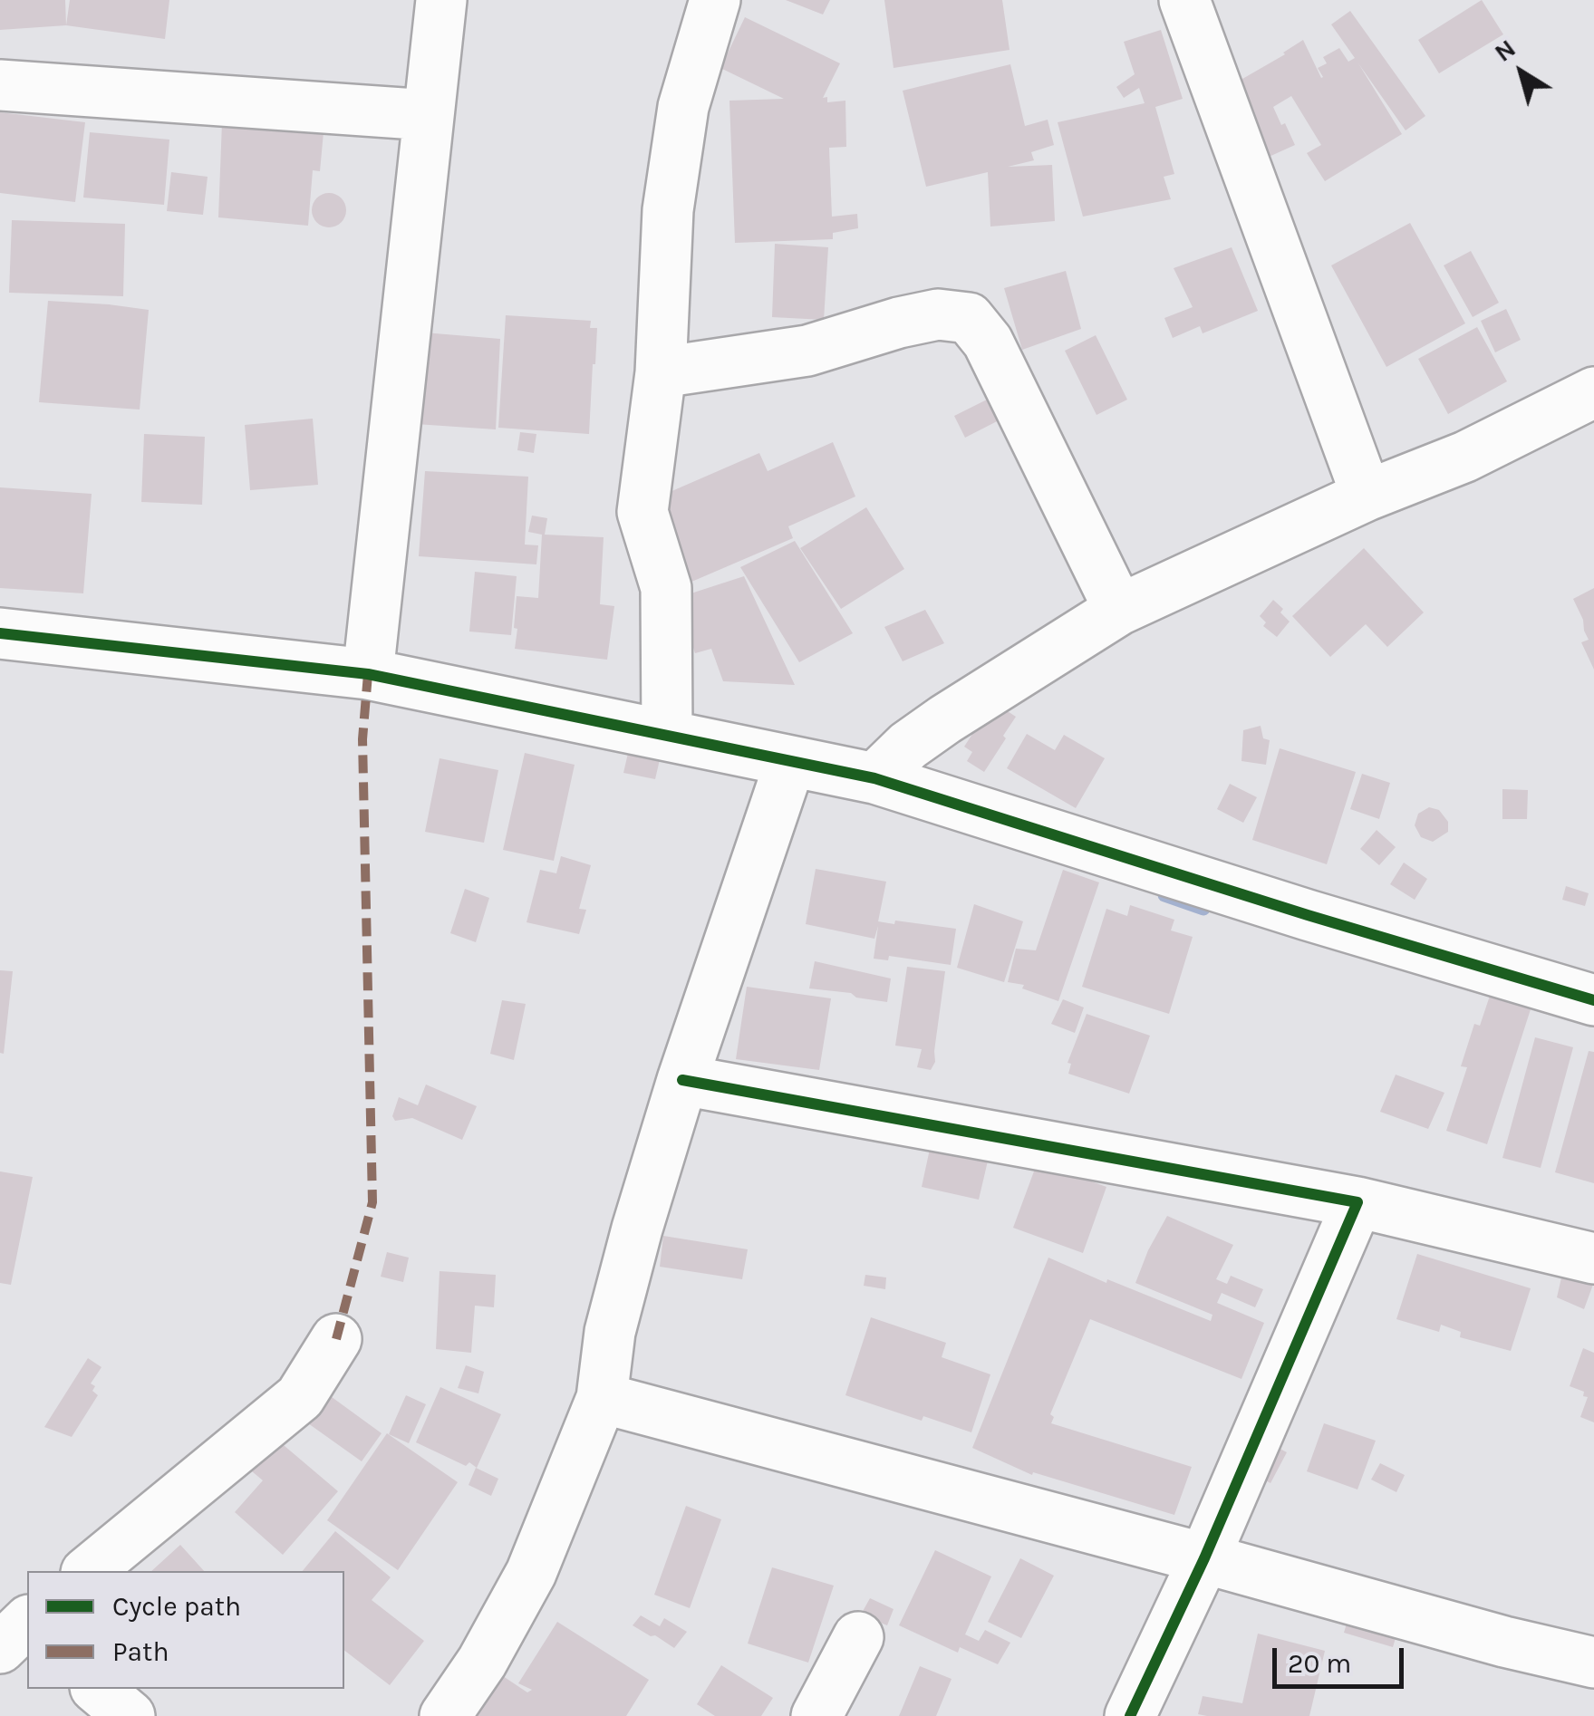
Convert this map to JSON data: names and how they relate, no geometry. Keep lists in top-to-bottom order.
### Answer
{
  "legend": ["Cycle path", "Path"],
  "scale_bar": "20 m",
  "north": "top left"
}
